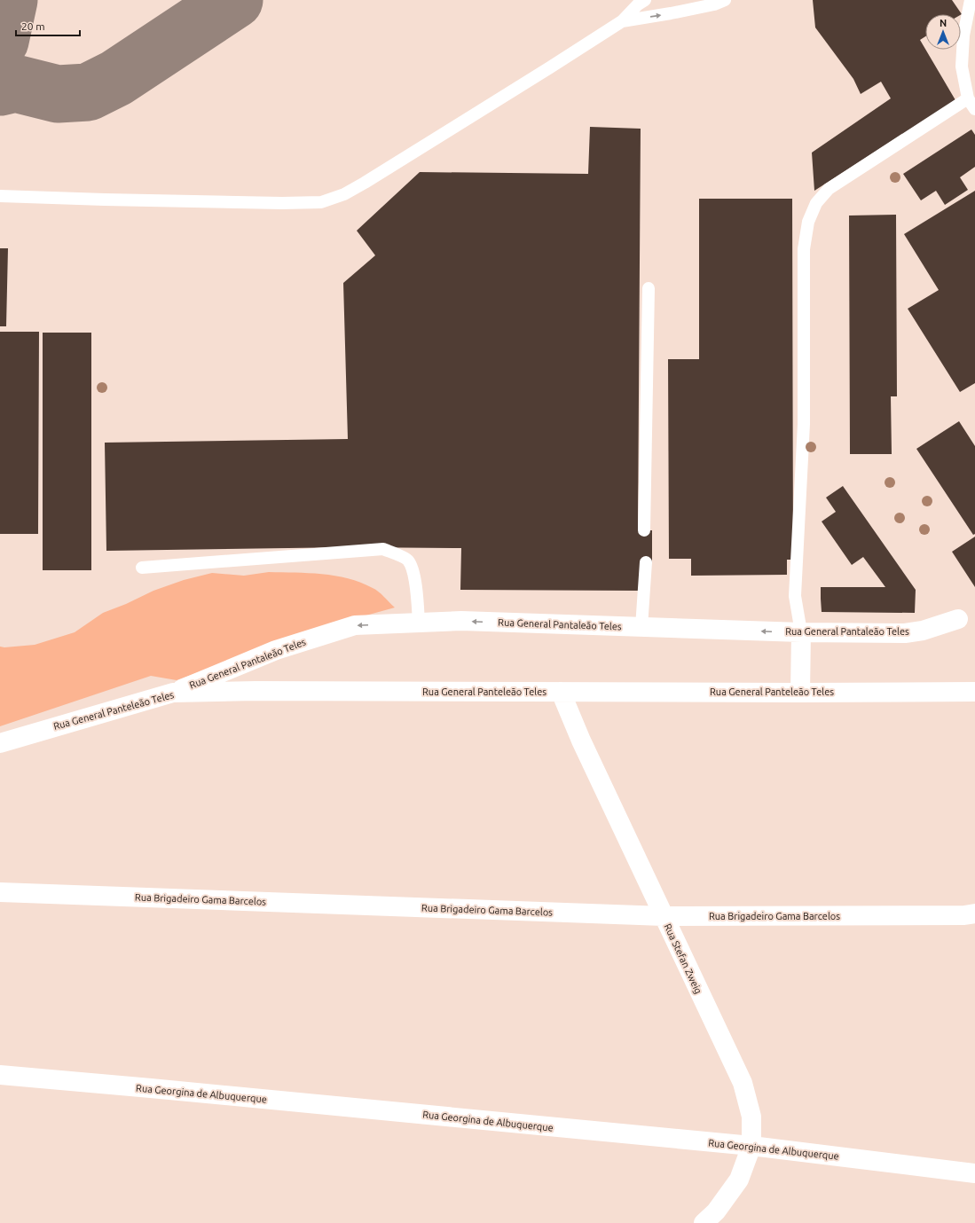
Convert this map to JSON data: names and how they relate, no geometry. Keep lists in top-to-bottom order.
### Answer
{
  "streets": {
    "street": [
      "Rua General Pantaleão Teles",
      "Rua General Panteleão Teles",
      "Rua Brigadeiro Gama Barcelos",
      "Rua Stefan Zweig",
      "Rua Georgina de Albuquerque"
    ]
  },
  "crossings": [
    ["Rua General Pantaleão Teles", "Rua General Panteleão Teles"],
    ["Rua General Panteleão Teles", "Rua Stefan Zweig"],
    ["Rua Brigadeiro Gama Barcelos", "Rua Stefan Zweig"],
    ["Rua Stefan Zweig", "Rua Georgina de Albuquerque"]
  ],
  "one_way": ["Rua General Pantaleão Teles"],
  "scale_bar": "20 m",
  "north": "top"
}
